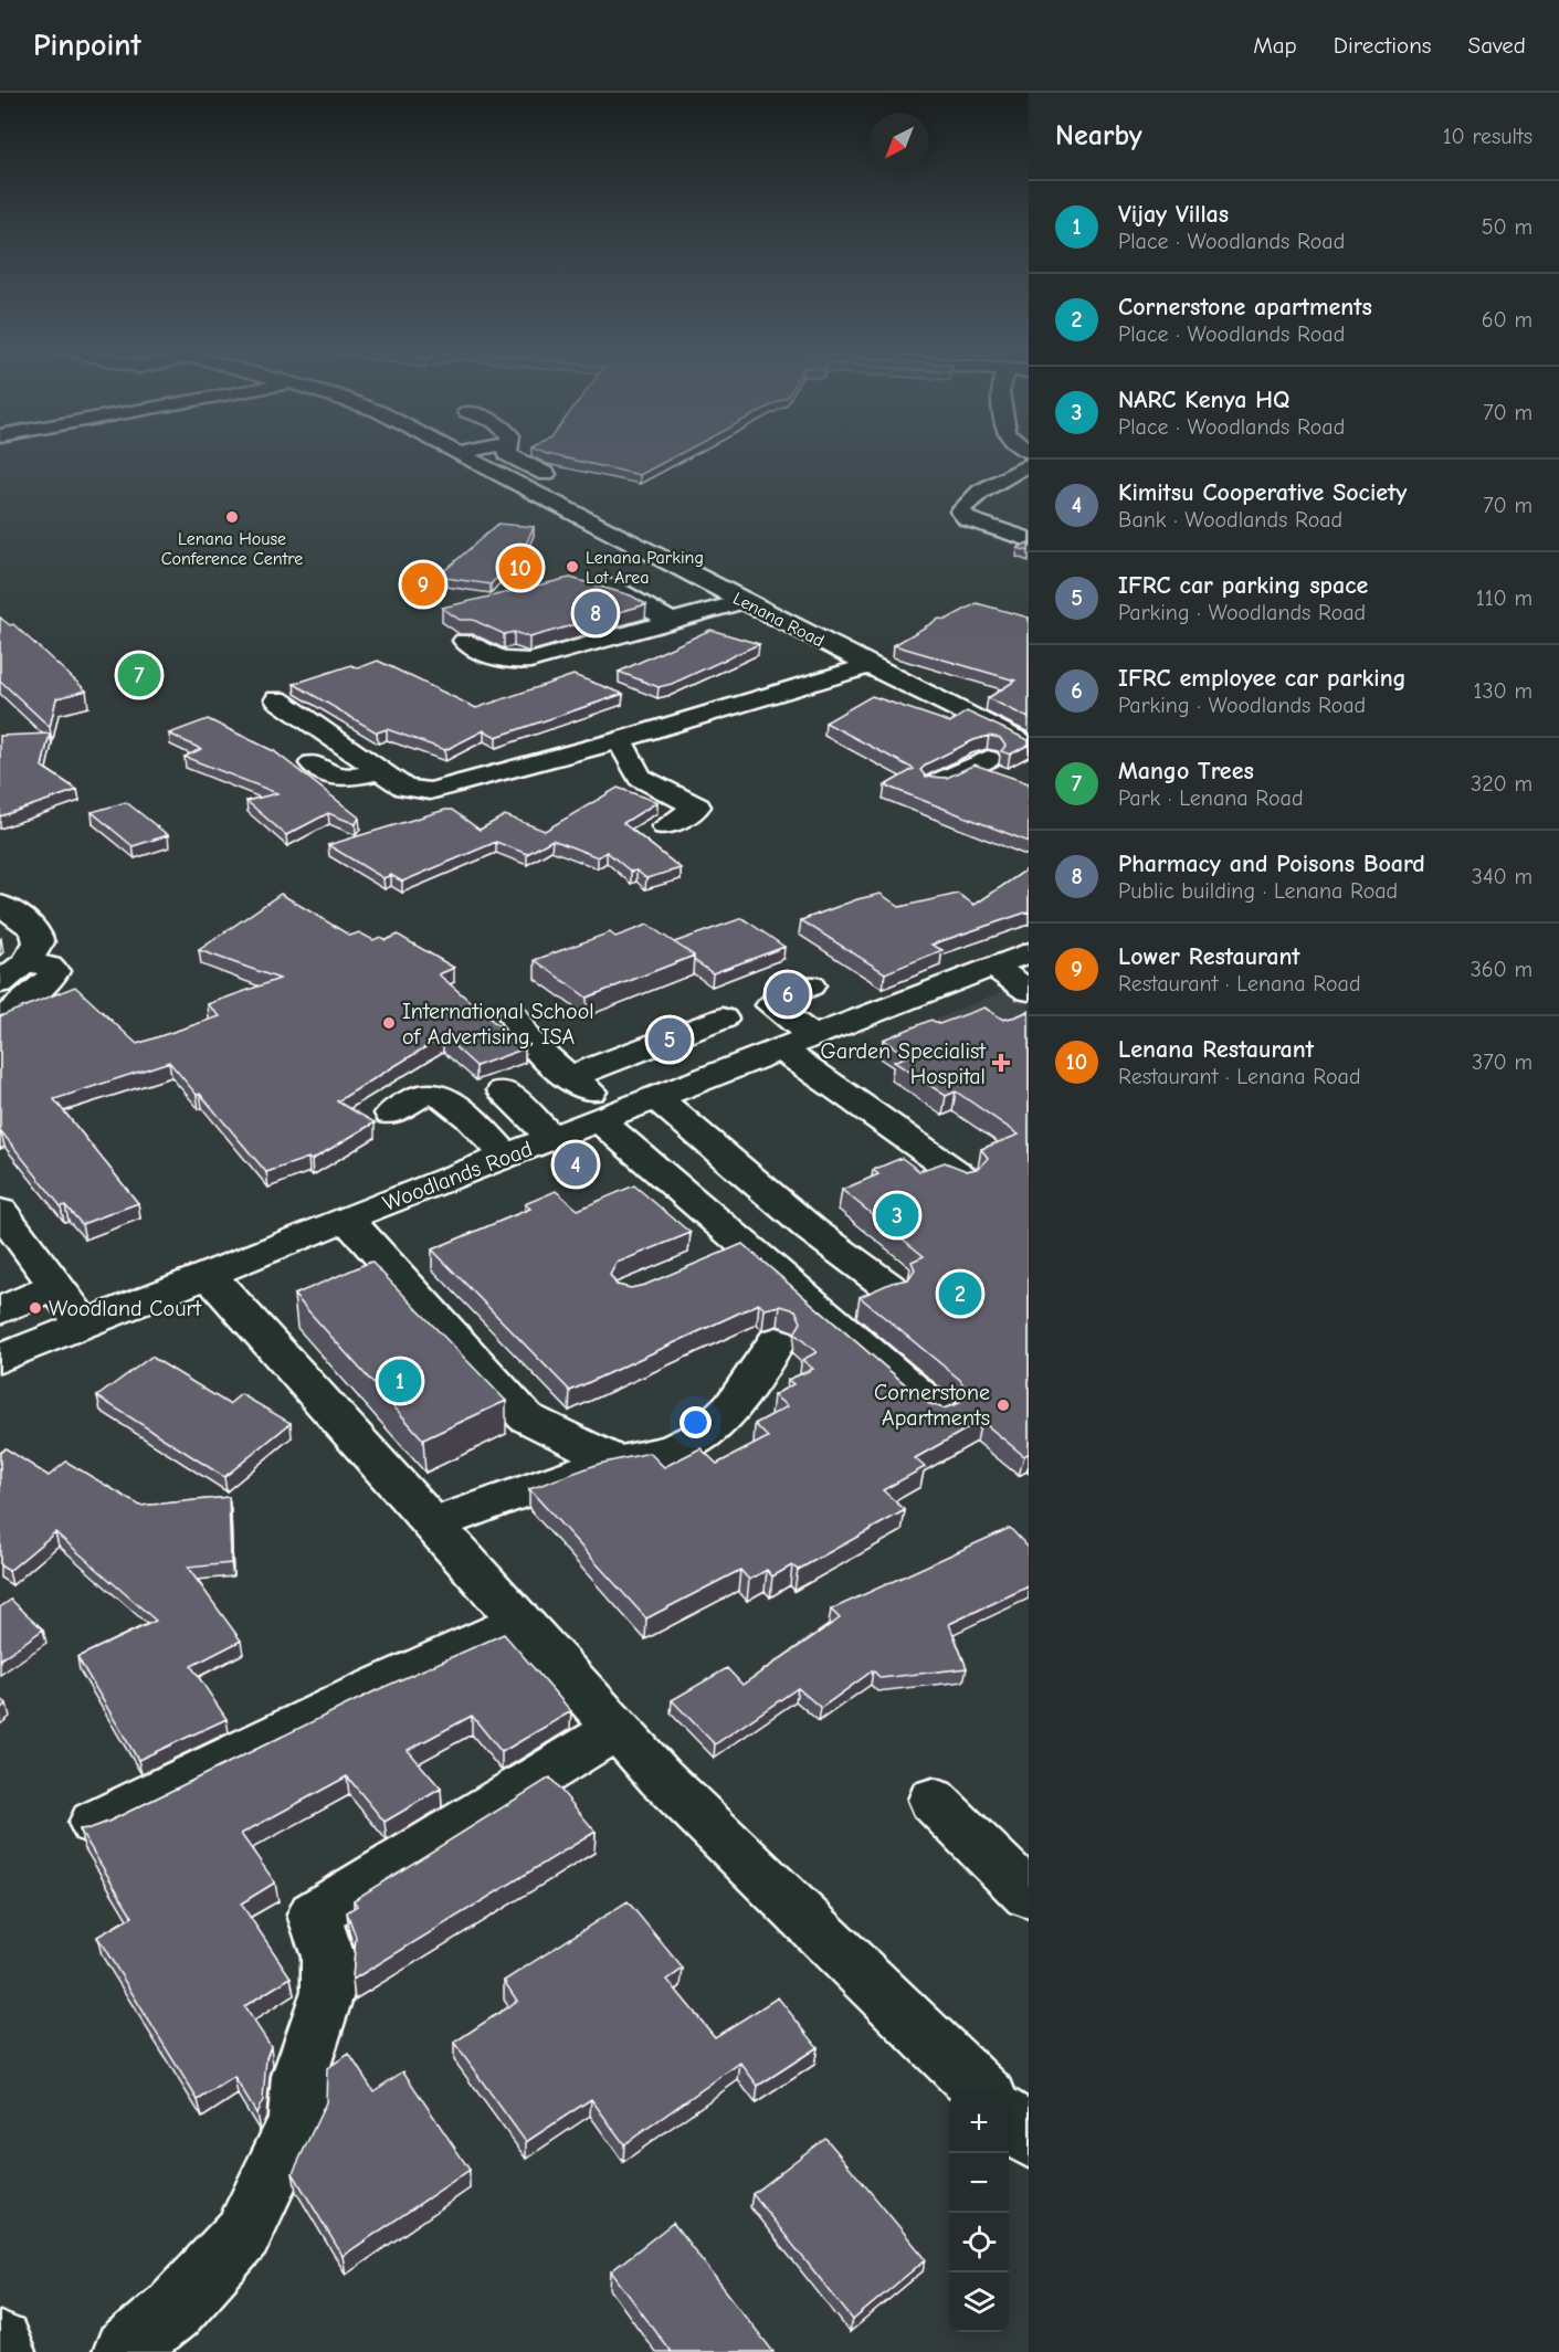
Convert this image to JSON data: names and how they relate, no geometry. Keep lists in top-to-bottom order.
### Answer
{
  "streets": {
    "street": ["Lenana Road", "Woodlands Road"]
  },
  "places": {
    "other": [
      "Lenana House Conference Centre",
      "Lenana Parking Lot Area",
      "International School of Advertising, ISA",
      "Woodland Court",
      "Cornerstone Apartments"
    ],
    "health": ["Garden Specialist Hospital"]
  },
  "north": "bottom left",
  "page": {
    "header": "Pinpoint",
    "nav": ["Map", "Directions", "Saved"],
    "heading": ["Nearby", "10 results"],
    "list": [
      {
        "mark": "1",
        "name": "Vijay Villas",
        "note": "Place · Woodlands Road",
        "value": "50 m"
      },
      {
        "mark": "2",
        "name": "Cornerstone apartments",
        "note": "Place · Woodlands Road",
        "value": "60 m"
      },
      {
        "mark": "3",
        "name": "NARC Kenya HQ",
        "note": "Place · Woodlands Road",
        "value": "70 m"
      },
      {
        "mark": "4",
        "name": "Kimitsu Cooperative Society",
        "note": "Bank · Woodlands Road",
        "value": "70 m"
      },
      {
        "mark": "5",
        "name": "IFRC car parking space",
        "note": "Parking · Woodlands Road",
        "value": "110 m"
      },
      {
        "mark": "6",
        "name": "IFRC employee car parking",
        "note": "Parking · Woodlands Road",
        "value": "130 m"
      },
      {
        "mark": "7",
        "name": "Mango Trees",
        "note": "Park · Lenana Road",
        "value": "320 m"
      },
      {
        "mark": "8",
        "name": "Pharmacy and Poisons Board",
        "note": "Public building · Lenana Road",
        "value": "340 m"
      },
      {
        "mark": "9",
        "name": "Lower Restaurant",
        "note": "Restaurant · Lenana Road",
        "value": "360 m"
      },
      {
        "mark": "10",
        "name": "Lenana Restaurant",
        "note": "Restaurant · Lenana Road",
        "value": "370 m"
      }
    ],
    "pins": [
      "10",
      "9",
      "8",
      "7",
      "6",
      "5",
      "4",
      "3",
      "2",
      "1"
    ],
    "map_buttons": ["+", "−"]
  }
}
